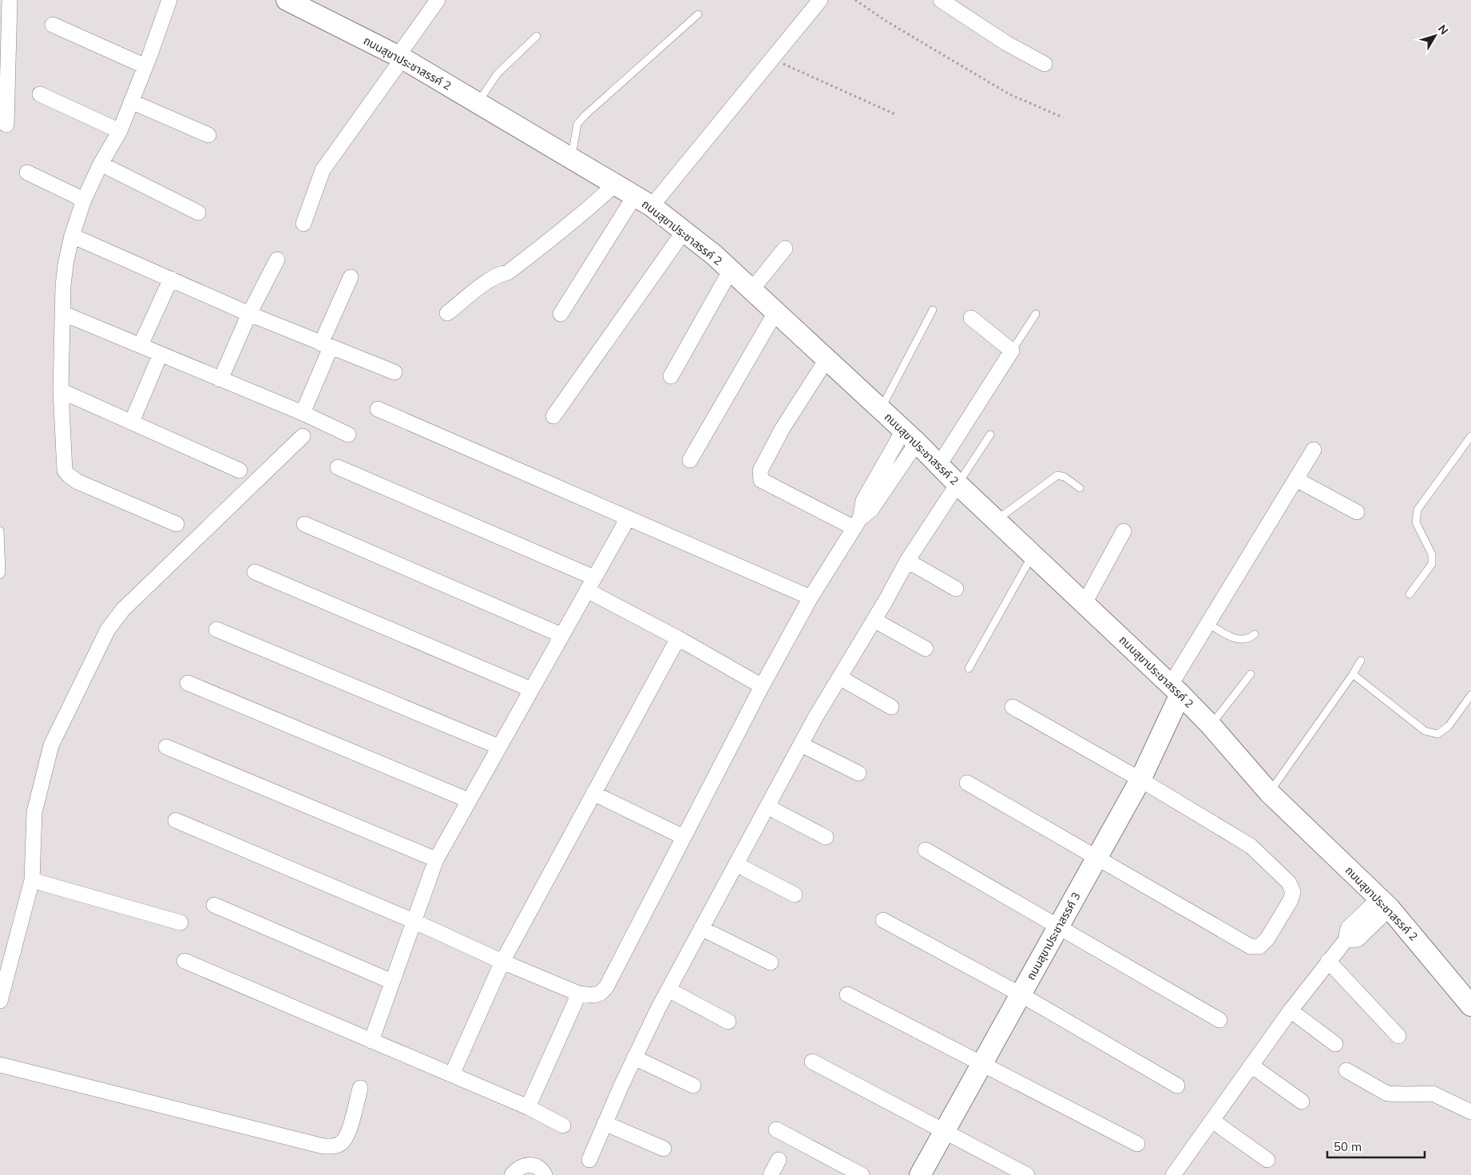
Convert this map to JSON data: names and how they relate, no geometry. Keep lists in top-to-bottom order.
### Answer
{
  "streets": {
    "street": ["ถนนสุขาประชาสรรค์ 2", "ถนนสุขาประชาสรรค์ 3"]
  },
  "crossings": [
    ["ถนนสุขาประชาสรรค์ 2", "ถนนสุขาประชาสรรค์ 3"]
  ],
  "scale_bar": "50 m",
  "north": "top right"
}
